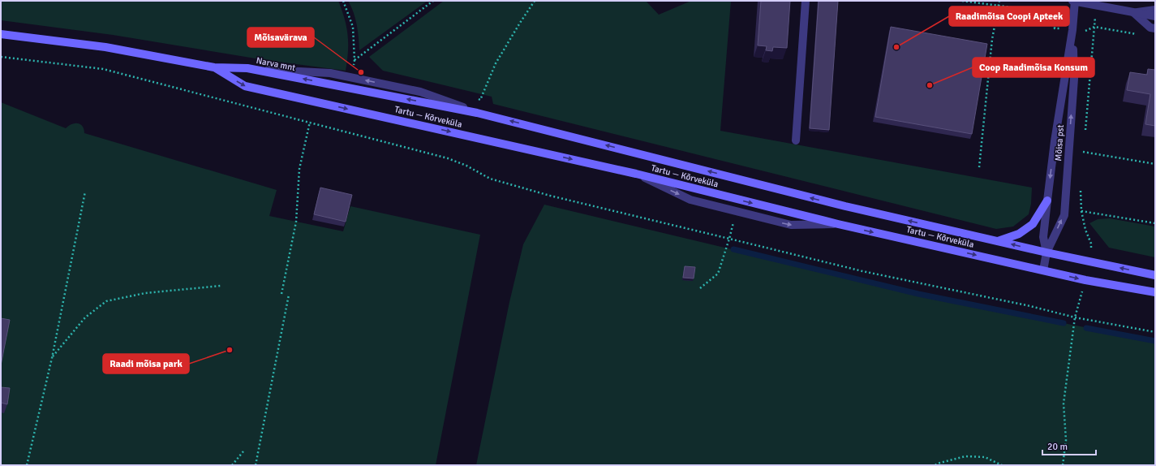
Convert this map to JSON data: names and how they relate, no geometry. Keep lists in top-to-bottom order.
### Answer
{
  "streets": {
    "main road": ["Narva mnt", "Tartu — Kõrveküla"],
    "street": ["Mõisa pst"]
  },
  "crossings": [
    ["Narva mnt", "Tartu — Kõrveküla"],
    ["Tartu — Kõrveküla", "Mõisa pst"]
  ],
  "one_way": ["Narva mnt"],
  "places": [
    "Raadimõisa Coopi Apteek",
    "Mõisavärava",
    "Coop Raadimõisa Konsum",
    "Raadi mõisa park"
  ],
  "scale_bar": "20 m"
}
